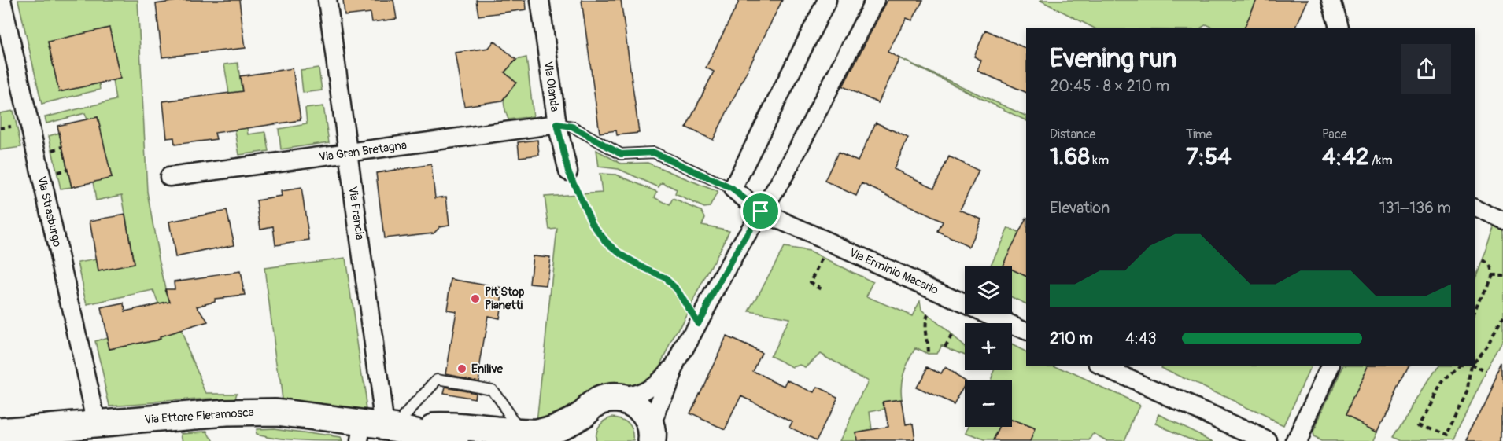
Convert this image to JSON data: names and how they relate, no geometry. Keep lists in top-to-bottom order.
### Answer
{
  "streets": {
    "main road": ["Via Ettore Fieramosca"],
    "street": [
      "Via Olanda",
      "Via Gran Bretagna",
      "Via Strasburgo",
      "Via Francia",
      "Via Erminio Macario"
    ]
  },
  "crossings": [
    ["Via Olanda", "Via Gran Bretagna"],
    ["Via Gran Bretagna", "Via Francia"],
    ["Via Strasburgo", "Via Ettore Fieramosca"],
    ["Via Francia", "Via Ettore Fieramosca"]
  ],
  "places": ["Pit Stop Pianetti", "Enilive"],
  "page": {
    "heading": ["Evening run", "20:45 · 8 × 210 m"],
    "stats": [
      ["Distance", "1.68 km"],
      ["Time", "7:54"],
      ["Pace", "4:42 /km"]
    ],
    "chart": ["Elevation", "131–136 m"],
    "map_buttons": ["+", "−"],
    "list": [
      {
        "name": "210 m",
        "note": "4:43"
      }
    ]
  }
}
